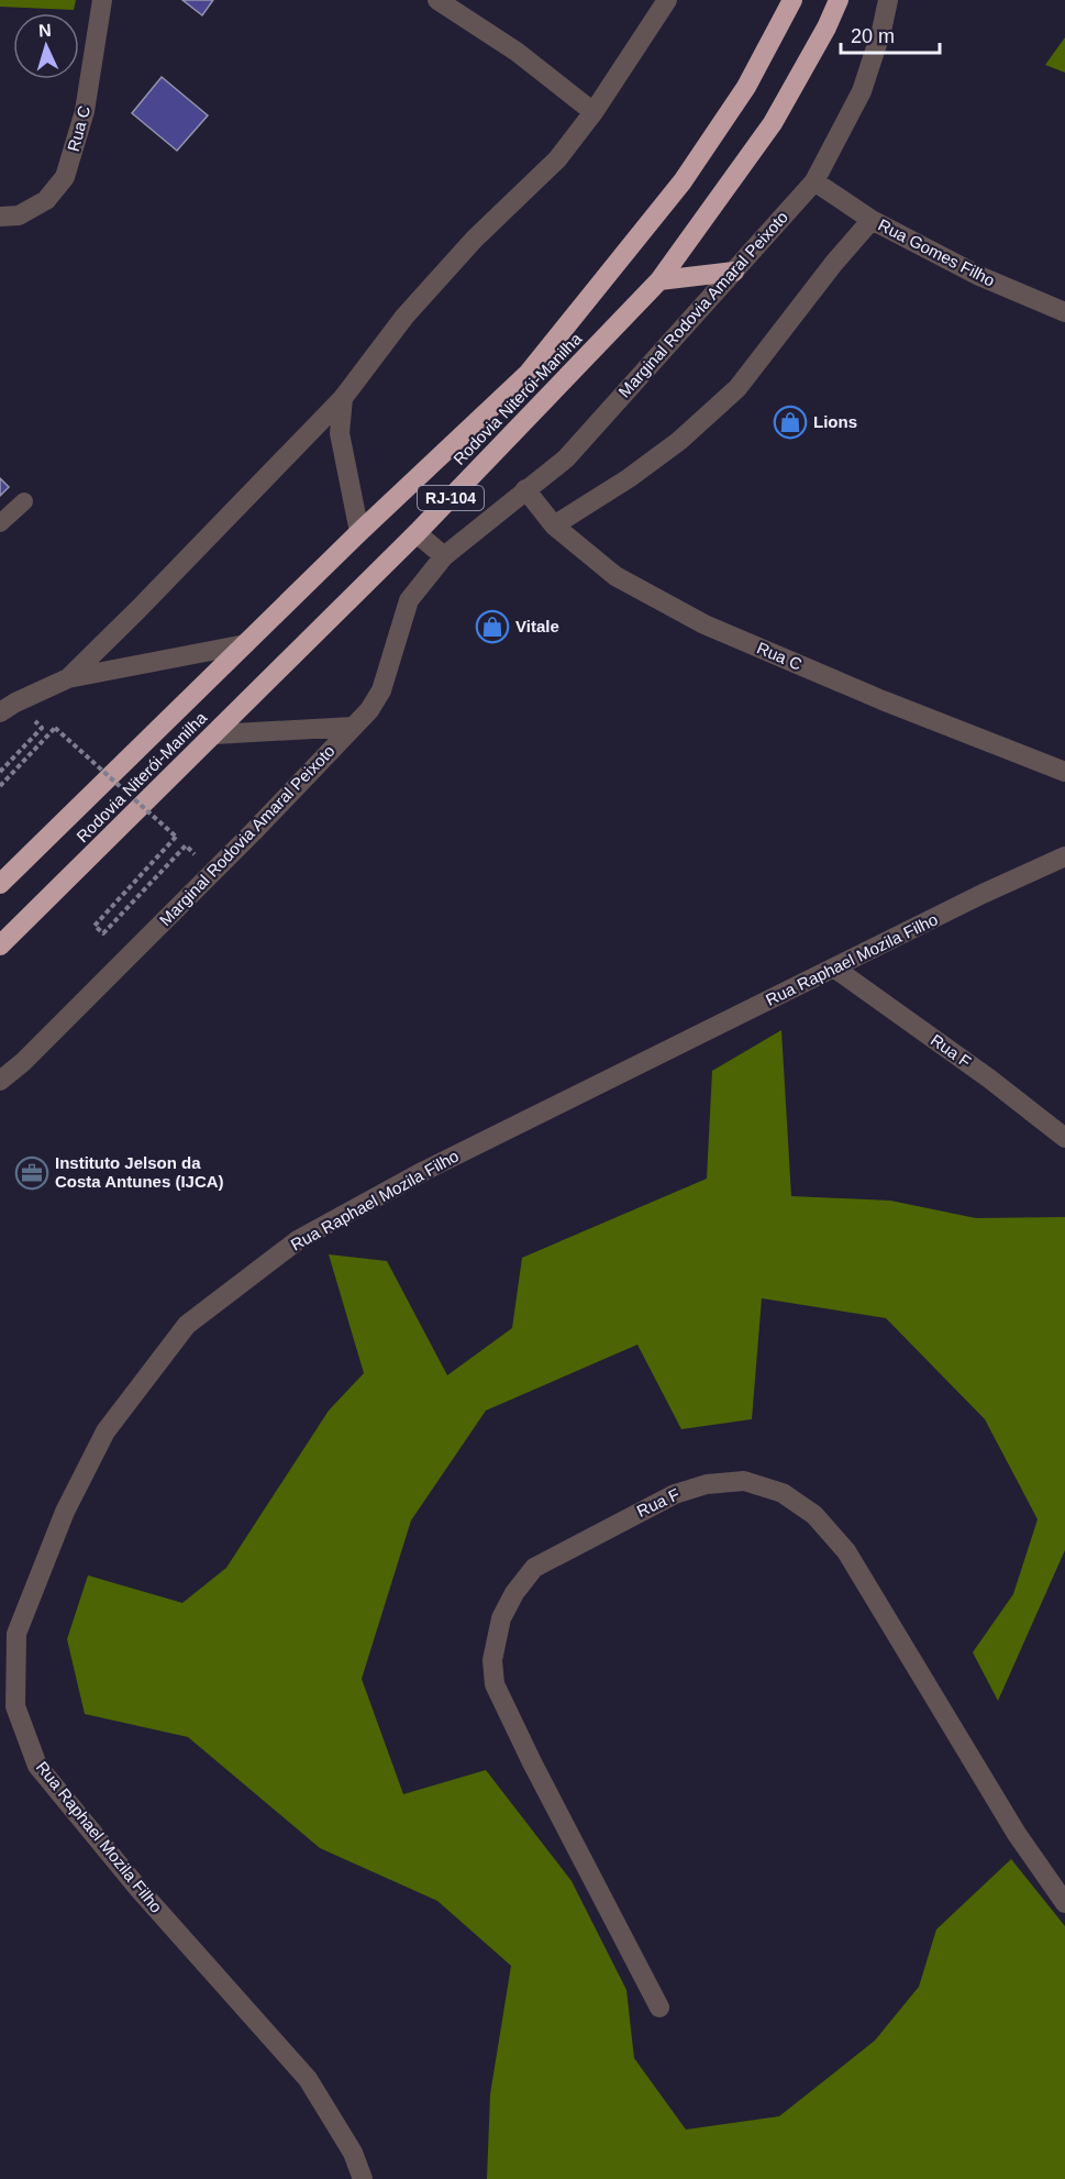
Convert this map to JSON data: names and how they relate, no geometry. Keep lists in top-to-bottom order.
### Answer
{
  "streets": {
    "highway": ["Rodovia Niterói-Manilha", "RJ-104"],
    "street": [
      "Rua C",
      "Rua Gomes Filho",
      "Marginal Rodovia Amaral Peixoto",
      "Rua Raphael Mozila Filho",
      "Rua F"
    ]
  },
  "crossings": [
    ["Rua C", "Marginal Rodovia Amaral Peixoto"],
    ["Rua Gomes Filho", "Marginal Rodovia Amaral Peixoto"],
    ["Rua Raphael Mozila Filho", "Rua F"]
  ],
  "places": {
    "shop": ["Lions", "Vitale"],
    "office": ["Instituto Jelson da Costa Antunes (IJCA)"]
  },
  "scale_bar": "20 m",
  "north": "top"
}
